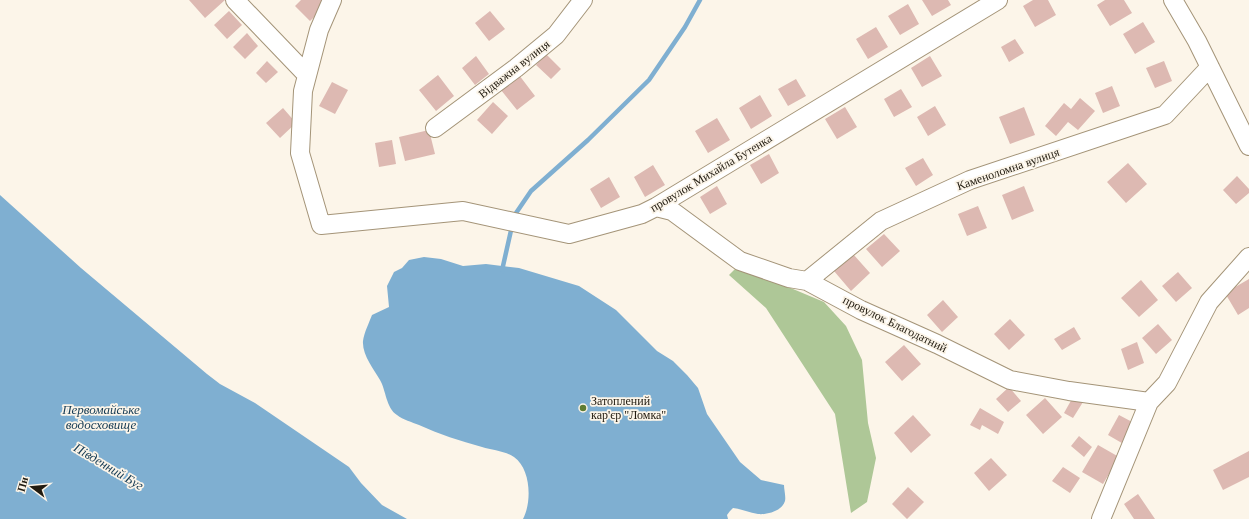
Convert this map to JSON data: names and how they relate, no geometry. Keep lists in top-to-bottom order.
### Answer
{
  "streets": {
    "street": [
      "Відважна вулиця",
      "Каменоломна вулиця",
      "провулок Михайла Бутенка",
      "провулок Благодатний"
    ]
  },
  "crossings": [
    ["Каменоломна вулиця", "провулок Благодатний"],
    ["провулок Михайла Бутенка", "провулок Благодатний"]
  ],
  "water": ["Первомайське водосховище", "Південний Буг"],
  "places": ["Затоплений кар'єр \"Ломка\""],
  "north": "left"
}
